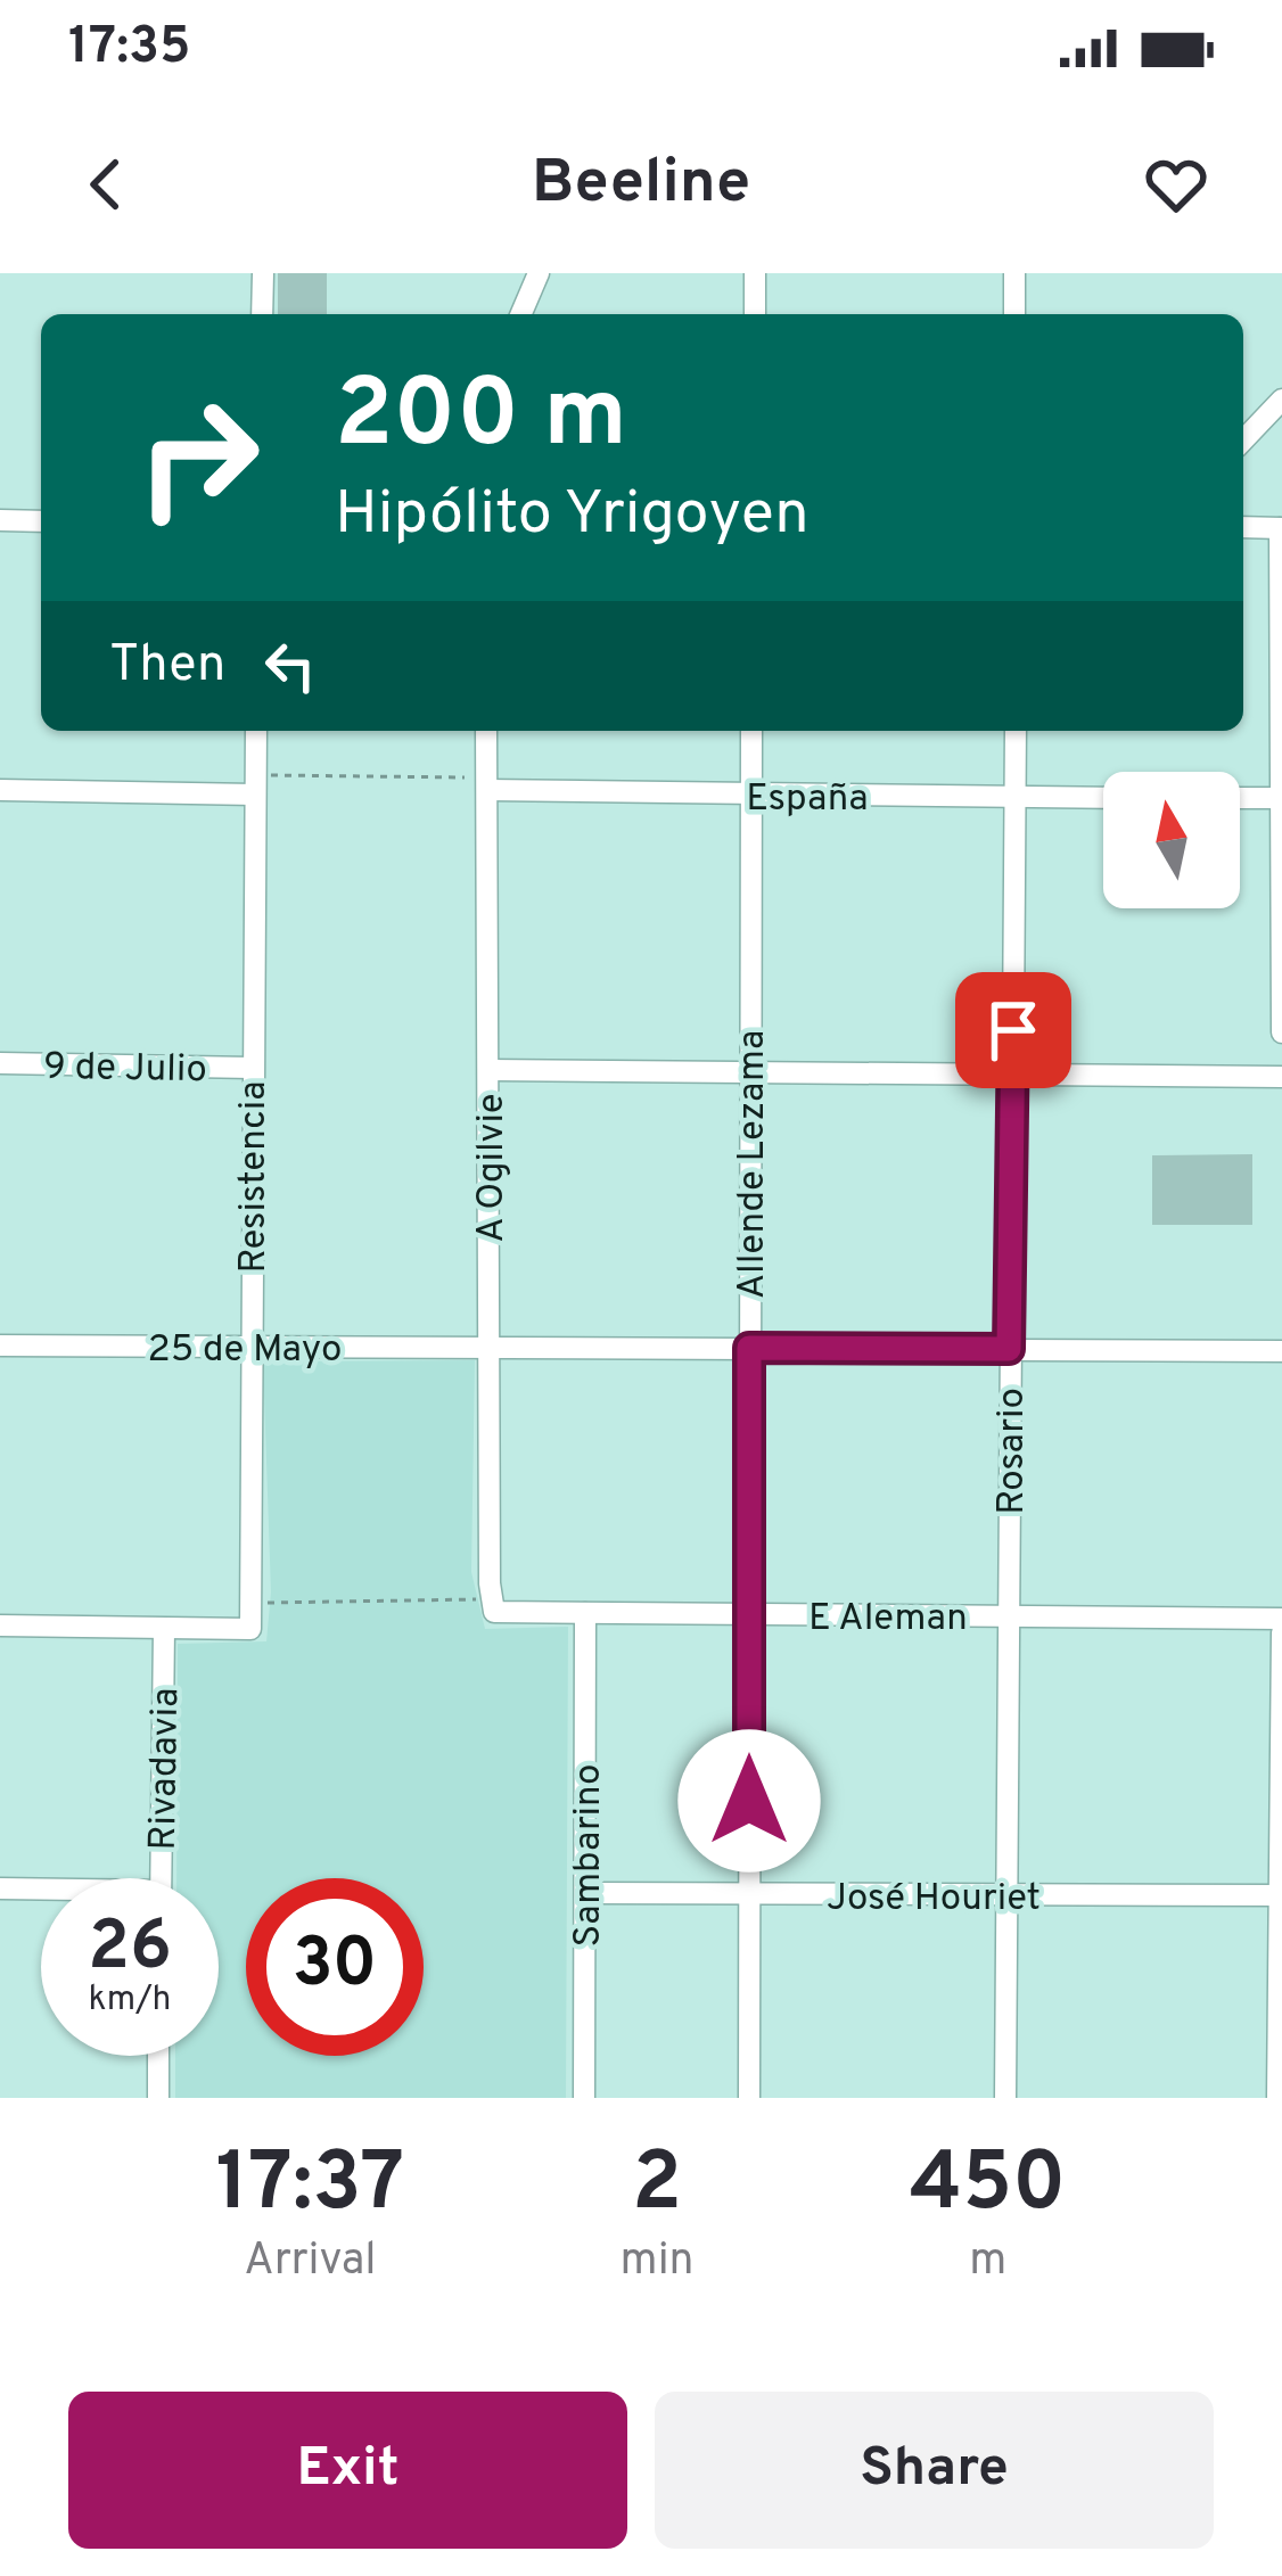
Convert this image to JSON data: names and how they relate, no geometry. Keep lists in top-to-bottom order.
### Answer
{
  "streets": {
    "street": [
      "España",
      "9 de Julio",
      "Allende Lezama",
      "A Ogilvie",
      "Resistencia",
      "25 de Mayo",
      "Rosario",
      "E Aleman",
      "Rivadavia",
      "Sambarino",
      "José Houriet"
    ]
  },
  "crossings": [
    ["España", "Allende Lezama"],
    ["España", "A Ogilvie"],
    ["España", "Rosario"],
    ["9 de Julio", "Resistencia"],
    ["Allende Lezama", "25 de Mayo"],
    ["Allende Lezama", "E Aleman"],
    ["Allende Lezama", "José Houriet"],
    ["A Ogilvie", "25 de Mayo"],
    ["A Ogilvie", "E Aleman"],
    ["Resistencia", "25 de Mayo"],
    ["Resistencia", "Rivadavia"],
    ["25 de Mayo", "Rosario"],
    ["Rosario", "E Aleman"],
    ["Rosario", "José Houriet"],
    ["E Aleman", "Sambarino"],
    ["Sambarino", "José Houriet"]
  ],
  "north": "top",
  "page": {
    "status": "17:35",
    "header": "Beeline",
    "turn": ["200 m", "Hipólito Yrigoyen"],
    "then": "Then",
    "speed": "26 km/h",
    "limit": "30",
    "eta": [
      "17:37",
      "Arrival",
      "2",
      "min",
      "450",
      "m"
    ],
    "buttons": ["Exit", "Share"]
  }
}
